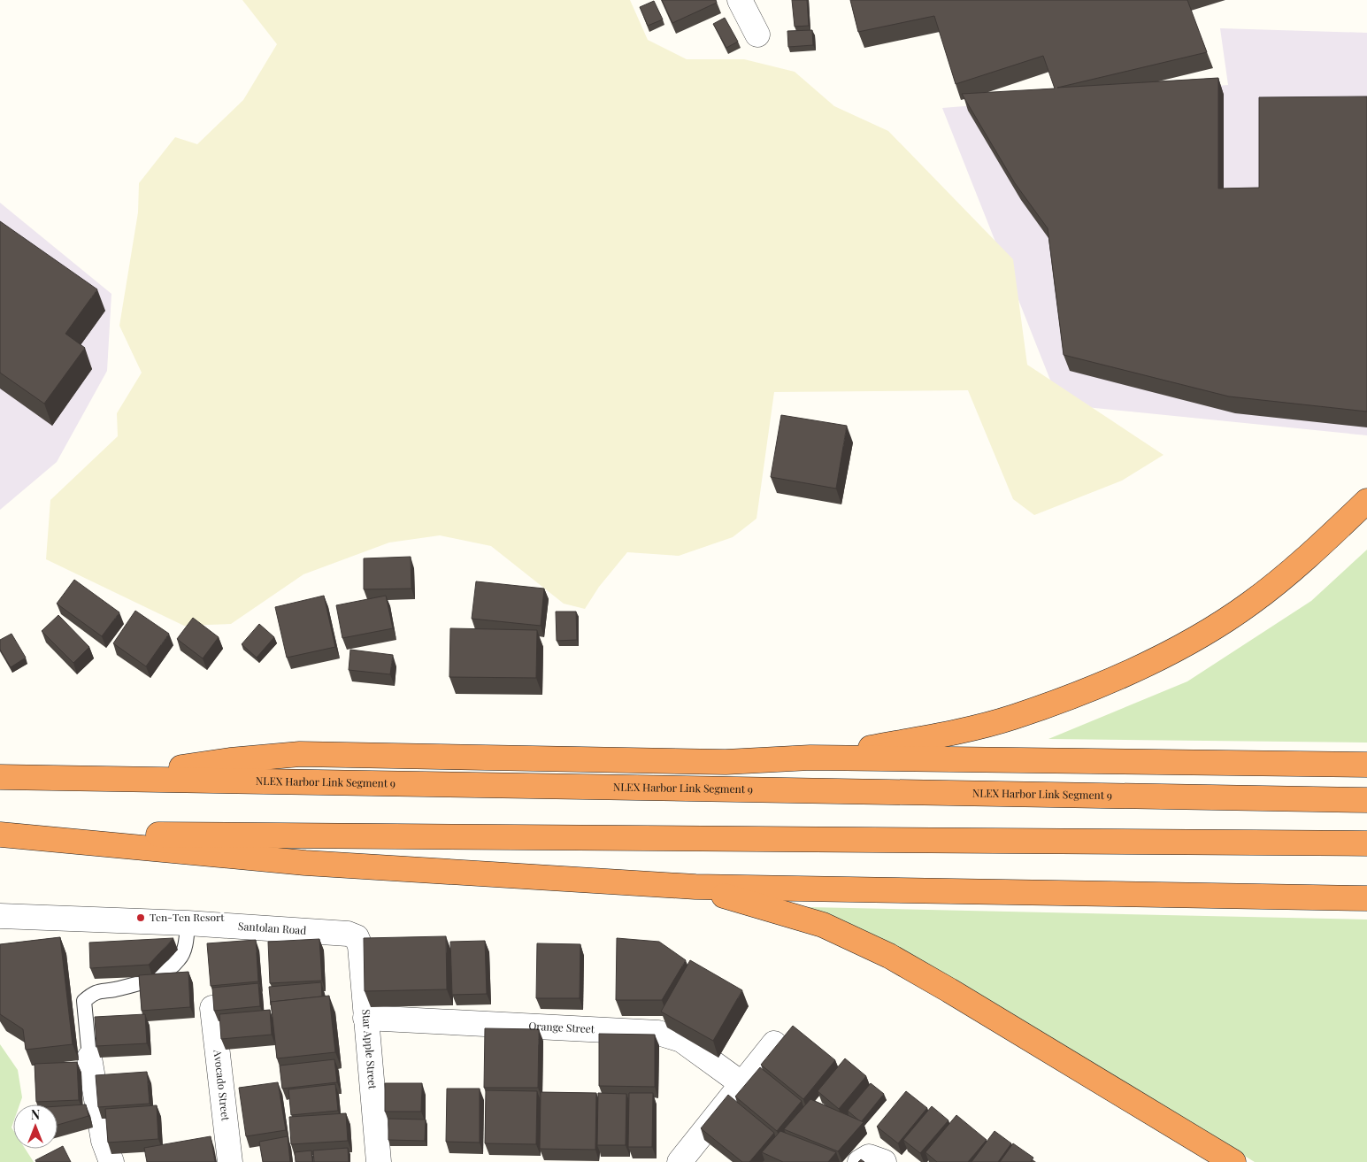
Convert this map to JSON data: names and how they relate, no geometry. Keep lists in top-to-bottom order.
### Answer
{
  "streets": {
    "highway": ["NLEX Harbor Link Segment 9"],
    "street": [
      "Santolan Road",
      "Orange Street",
      "Star Apple Street",
      "Avocado Street"
    ]
  },
  "crossings": [
    ["Santolan Road", "Star Apple Street"],
    ["Orange Street", "Star Apple Street"]
  ],
  "places": ["Ten-Ten Resort"],
  "north": "top"
}
